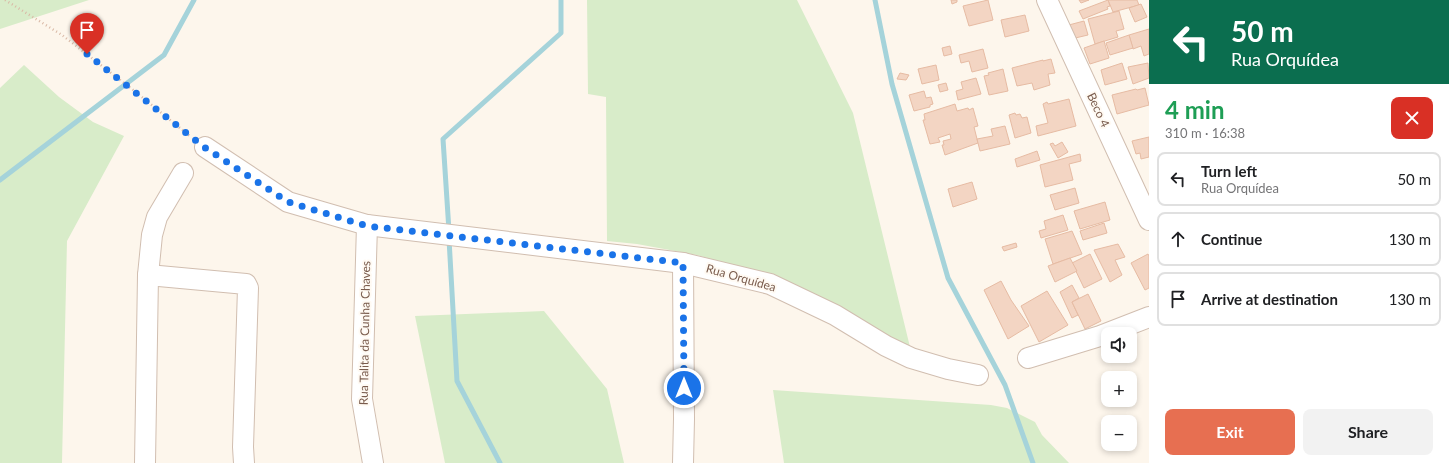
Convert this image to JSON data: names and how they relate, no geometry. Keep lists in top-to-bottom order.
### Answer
{
  "streets": {
    "street": ["Beco 4", "Rua Orquídea", "Rua Talita da Cunha Chaves"]
  },
  "crossings": [
    ["Rua Orquídea", "Rua Talita da Cunha Chaves"]
  ],
  "page": {
    "turn": ["50 m", "Rua Orquídea"],
    "heading": ["4 min", "310 m · 16:38"],
    "list": [
      {
        "name": "Turn left",
        "note": "Rua Orquídea",
        "value": "50 m"
      },
      {
        "name": "Continue",
        "value": "130 m"
      },
      {
        "name": "Arrive at destination",
        "value": "130 m"
      }
    ],
    "map_buttons": ["+", "−"],
    "buttons": ["Exit", "Share"]
  }
}
